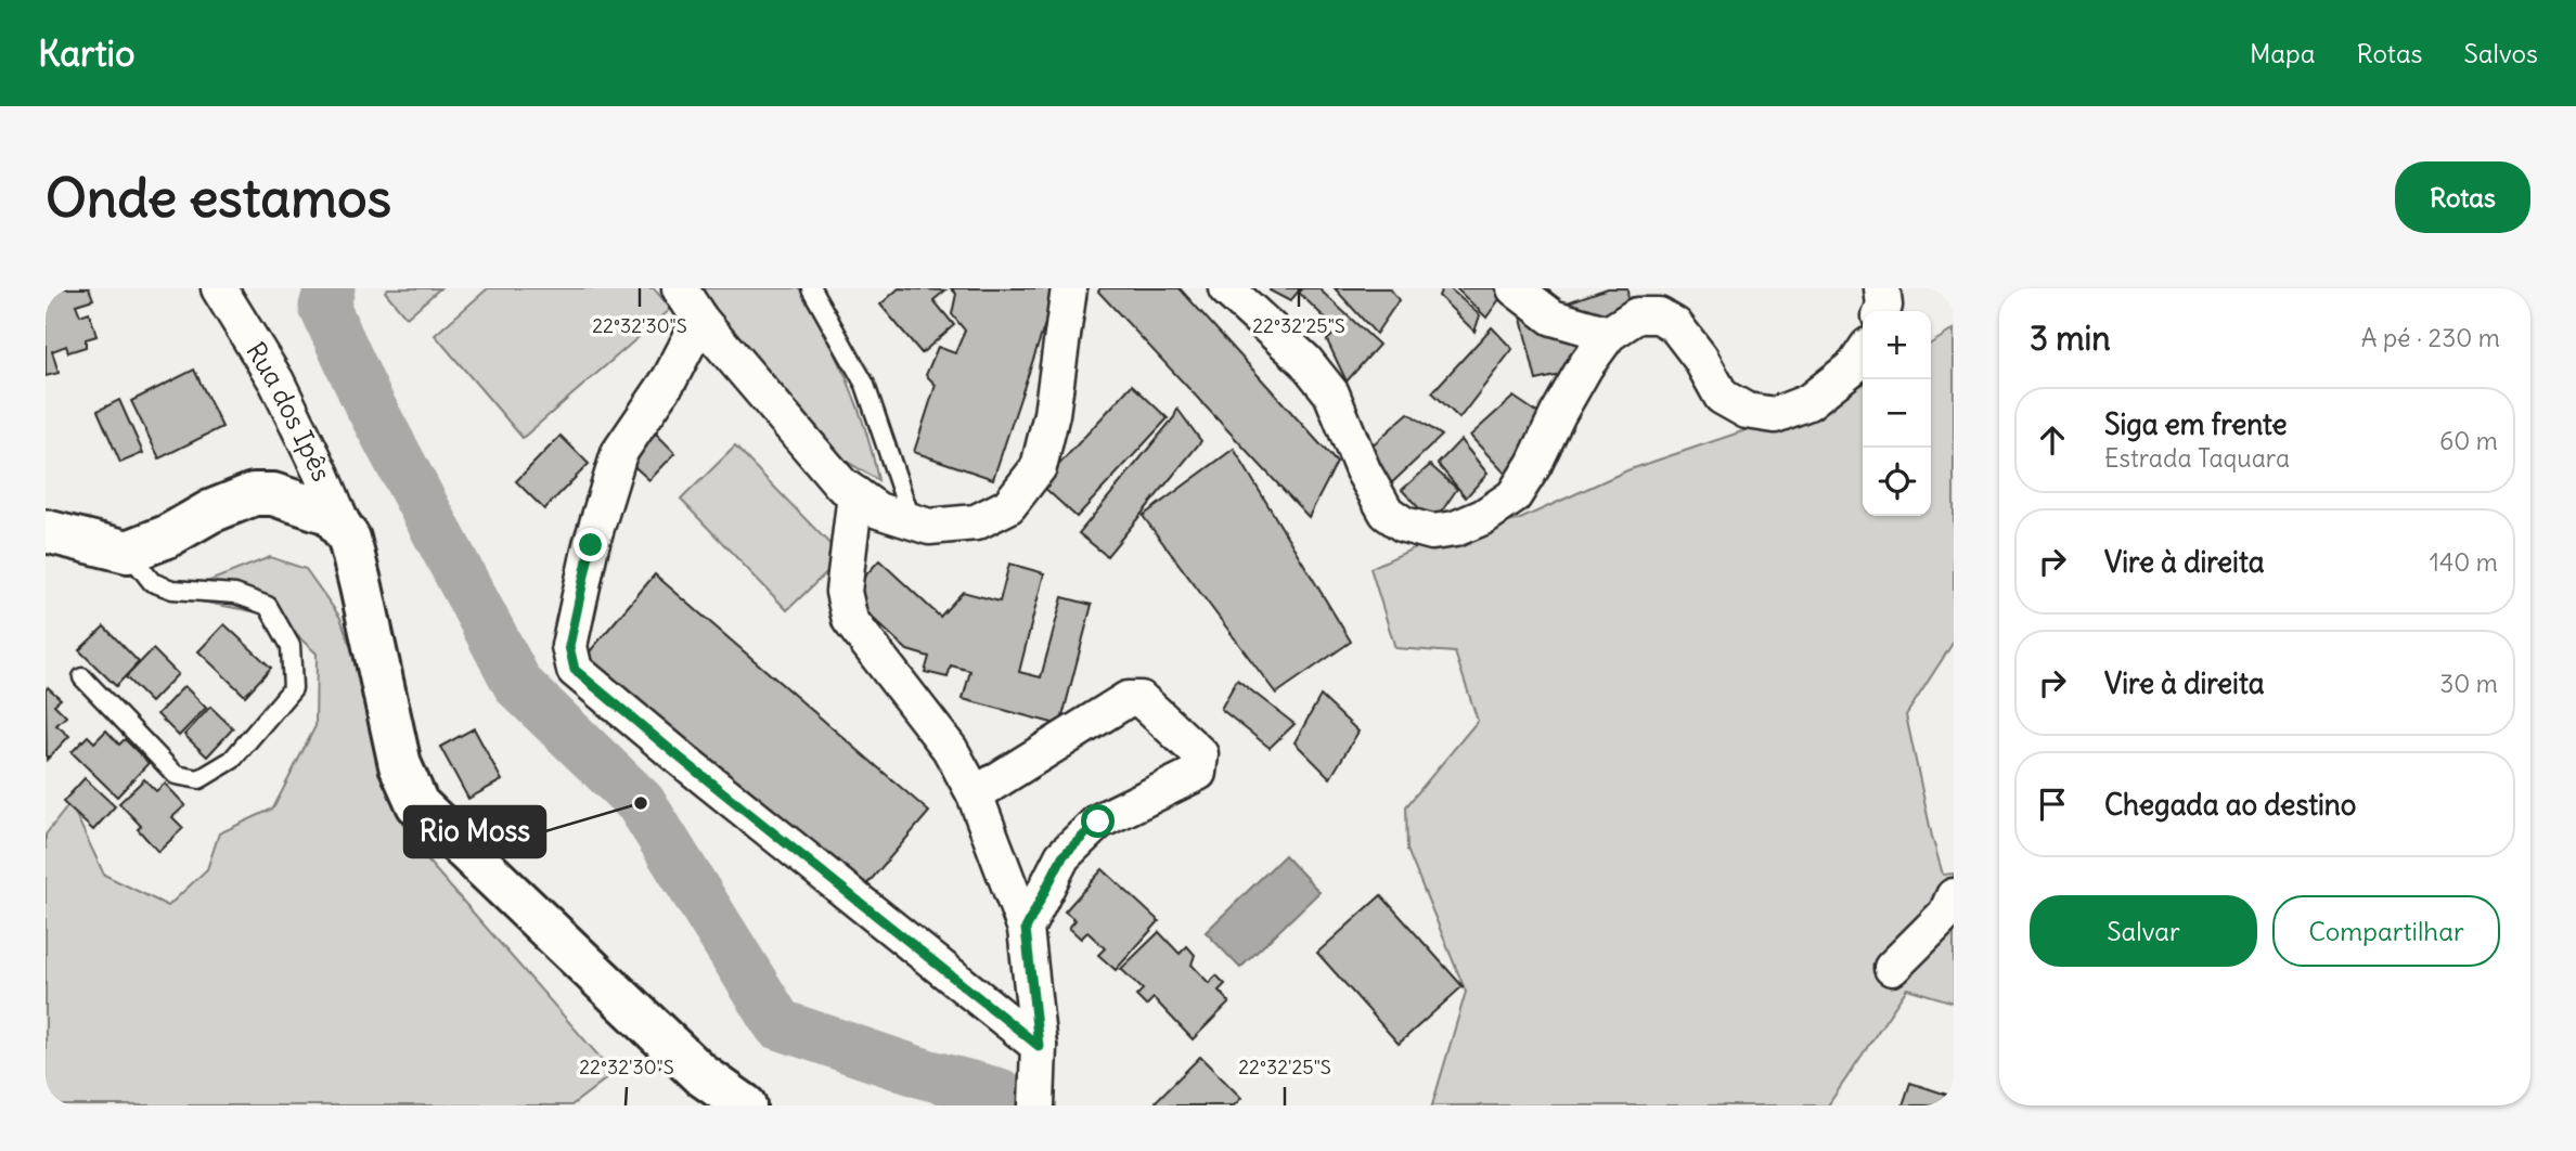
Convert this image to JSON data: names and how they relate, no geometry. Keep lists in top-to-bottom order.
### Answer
{
  "streets": {
    "street": ["Rua dos Ipês"]
  },
  "places": ["Rio Moss"],
  "page": {
    "header": "Kartio",
    "nav": ["Mapa", "Rotas", "Salvos"],
    "buttons": [
      "Rotas",
      ["Salvar", "Compartilhar"]
    ],
    "title": "Onde estamos",
    "heading": ["3 min", "A pé · 230 m"],
    "map_buttons": ["+", "−"],
    "list": [
      ["Siga em frente", "Estrada Taquara", "60 m"],
      ["Vire à direita", "140 m"],
      ["Vire à direita", "30 m"],
      "Chegada ao destino"
    ]
  },
  "coordinates": ["22°32'30\"S", "22°32'25\"S"]
}
